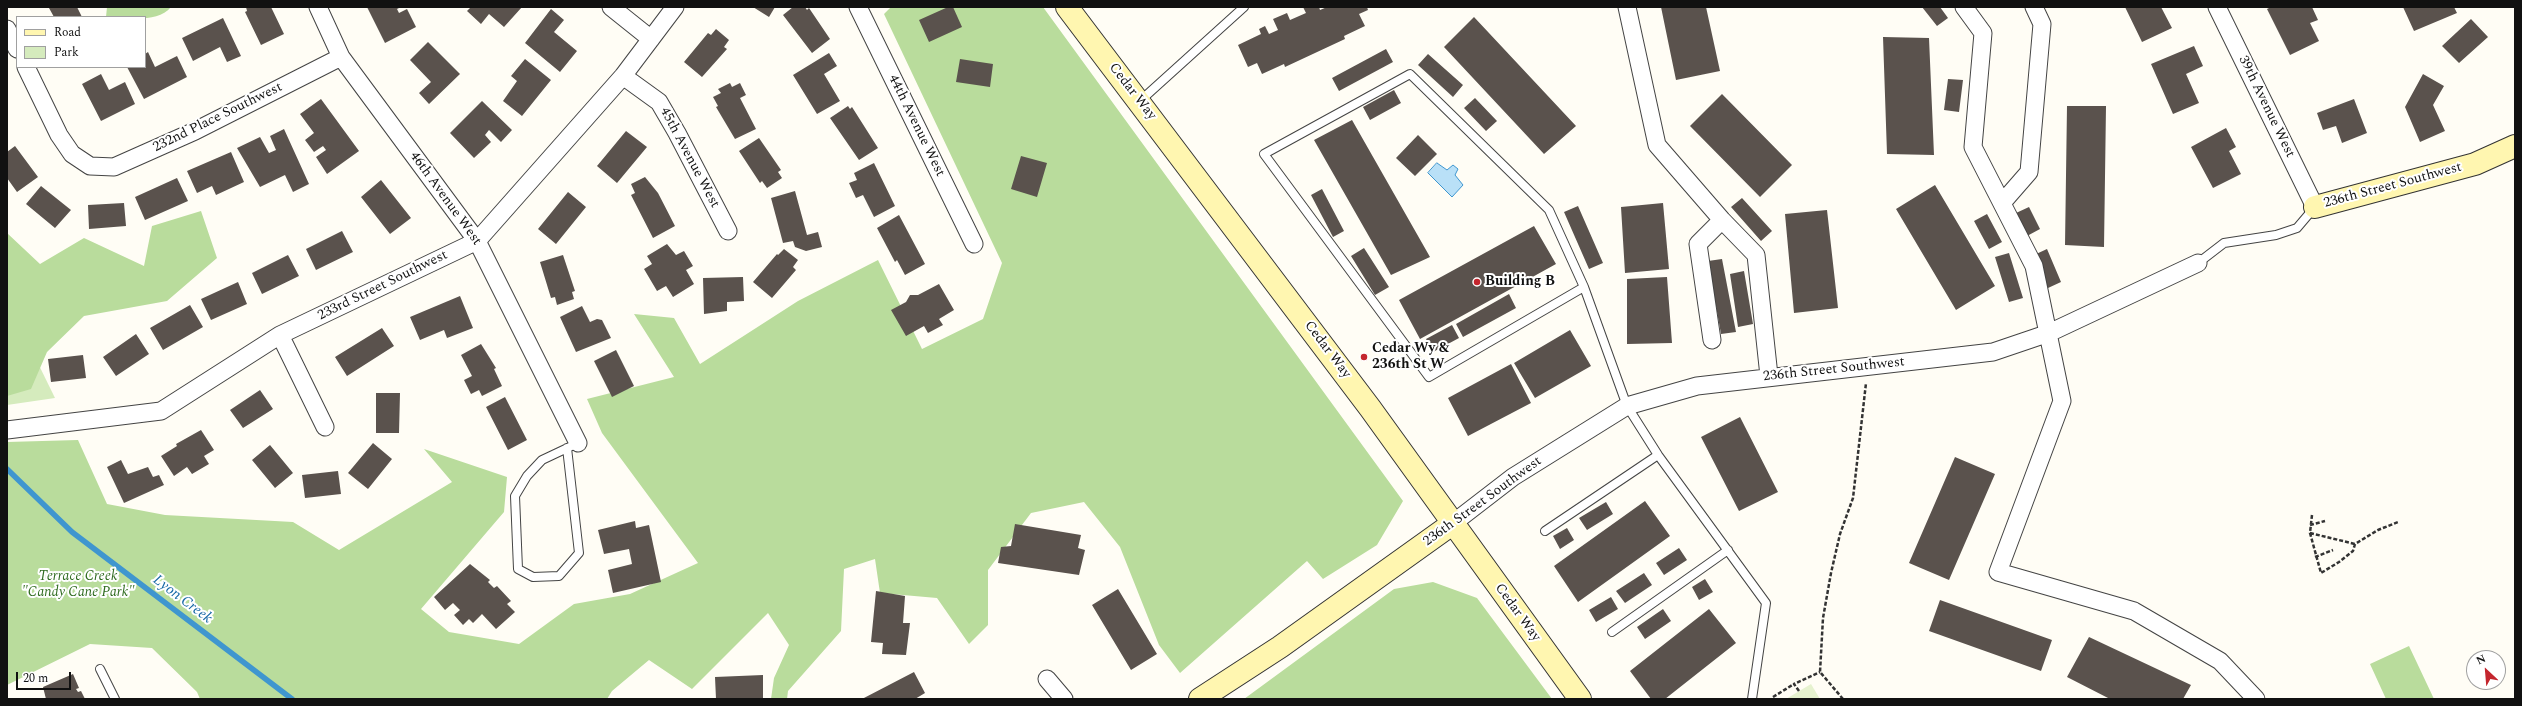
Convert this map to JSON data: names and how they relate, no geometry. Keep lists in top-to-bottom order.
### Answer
{
  "streets": {
    "main road": ["Cedar Way", "236th Street Southwest"],
    "street": [
      "39th Avenue West",
      "232nd Place Southwest",
      "44th Avenue West",
      "45th Avenue West",
      "46th Avenue West",
      "233rd Street Southwest"
    ]
  },
  "crossings": [
    ["Cedar Way", "236th Street Southwest"],
    ["39th Avenue West", "236th Street Southwest"],
    ["232nd Place Southwest", "46th Avenue West"],
    ["45th Avenue West", "233rd Street Southwest"],
    ["46th Avenue West", "233rd Street Southwest"]
  ],
  "water": ["Lyon Creek"],
  "parks": ["Terrace Creek \"Candy Cane Park\""],
  "places": ["Building B", "Cedar Wy & 236th St W"],
  "legend": ["Road", "Park"],
  "scale_bar": "20 m",
  "north": "top left"
}
